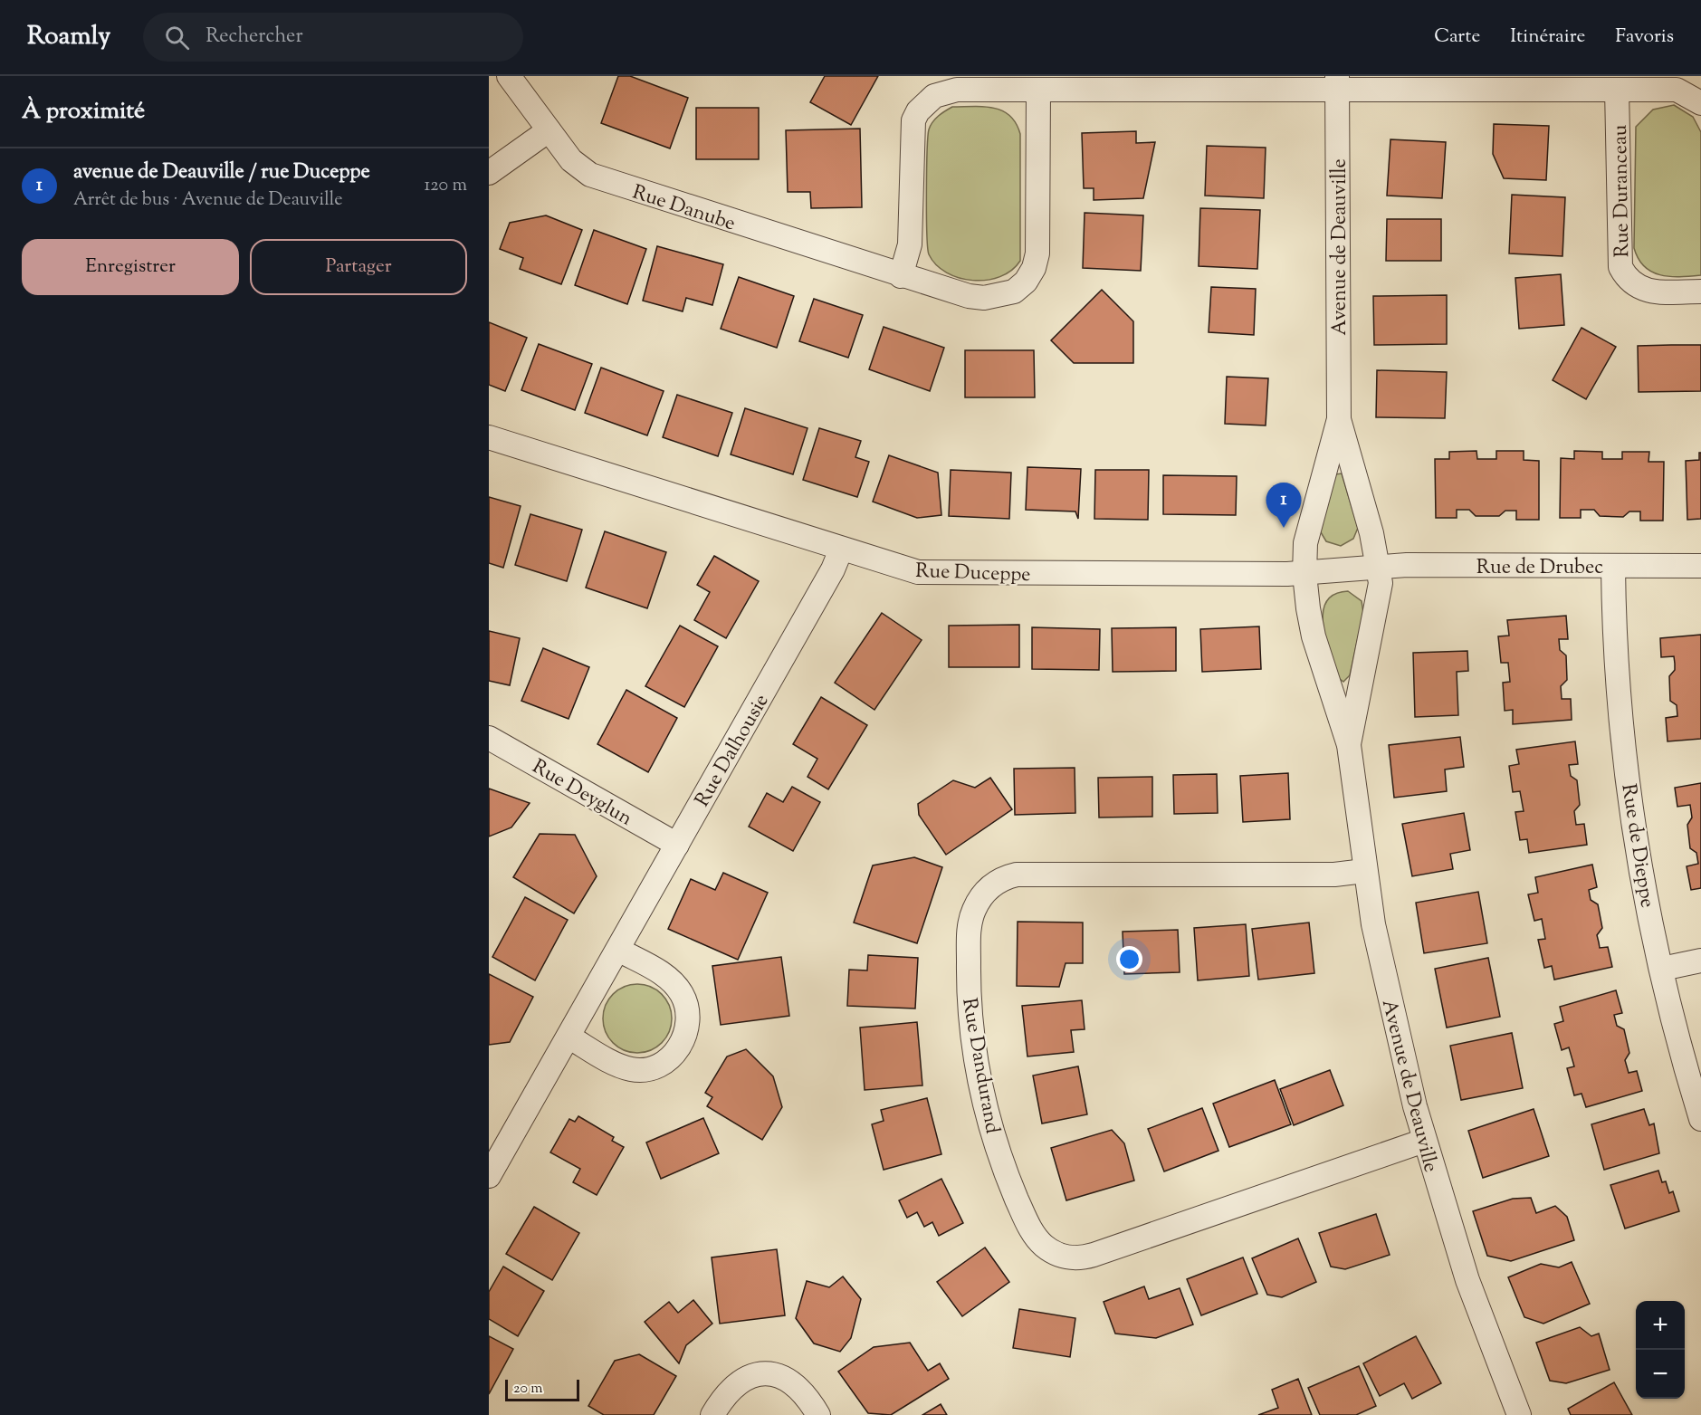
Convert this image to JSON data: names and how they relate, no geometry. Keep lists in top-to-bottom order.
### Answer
{
  "streets": {
    "street": [
      "Rue Duranceau",
      "Rue Danube",
      "Avenue de Deauville",
      "Rue de Drubec",
      "Rue Duceppe",
      "Rue Dalhousie",
      "Rue Deyglun",
      "Rue de Dieppe",
      "Rue Dandurand"
    ]
  },
  "crossings": [
    ["Avenue de Deauville", "Rue de Drubec"],
    ["Avenue de Deauville", "Rue Duceppe"],
    ["Avenue de Deauville", "Rue Dandurand"],
    ["Rue de Drubec", "Rue Duceppe"],
    ["Rue de Drubec", "Rue de Dieppe"],
    ["Rue Duceppe", "Rue Dalhousie"],
    ["Rue Dalhousie", "Rue Deyglun"]
  ],
  "scale_bar": "20 m",
  "page": {
    "header": "Roamly",
    "search": "Rechercher",
    "nav": ["Carte", "Itinéraire", "Favoris"],
    "heading": "À proximité",
    "list": [
      {
        "mark": "1",
        "name": "avenue de Deauville / rue Duceppe",
        "note": "Arrêt de bus · Avenue de Deauville",
        "value": "120 m"
      }
    ],
    "buttons": ["Enregistrer", "Partager"],
    "pins": "1",
    "map_buttons": ["+", "−"],
    "scale": "20 m"
  }
}
